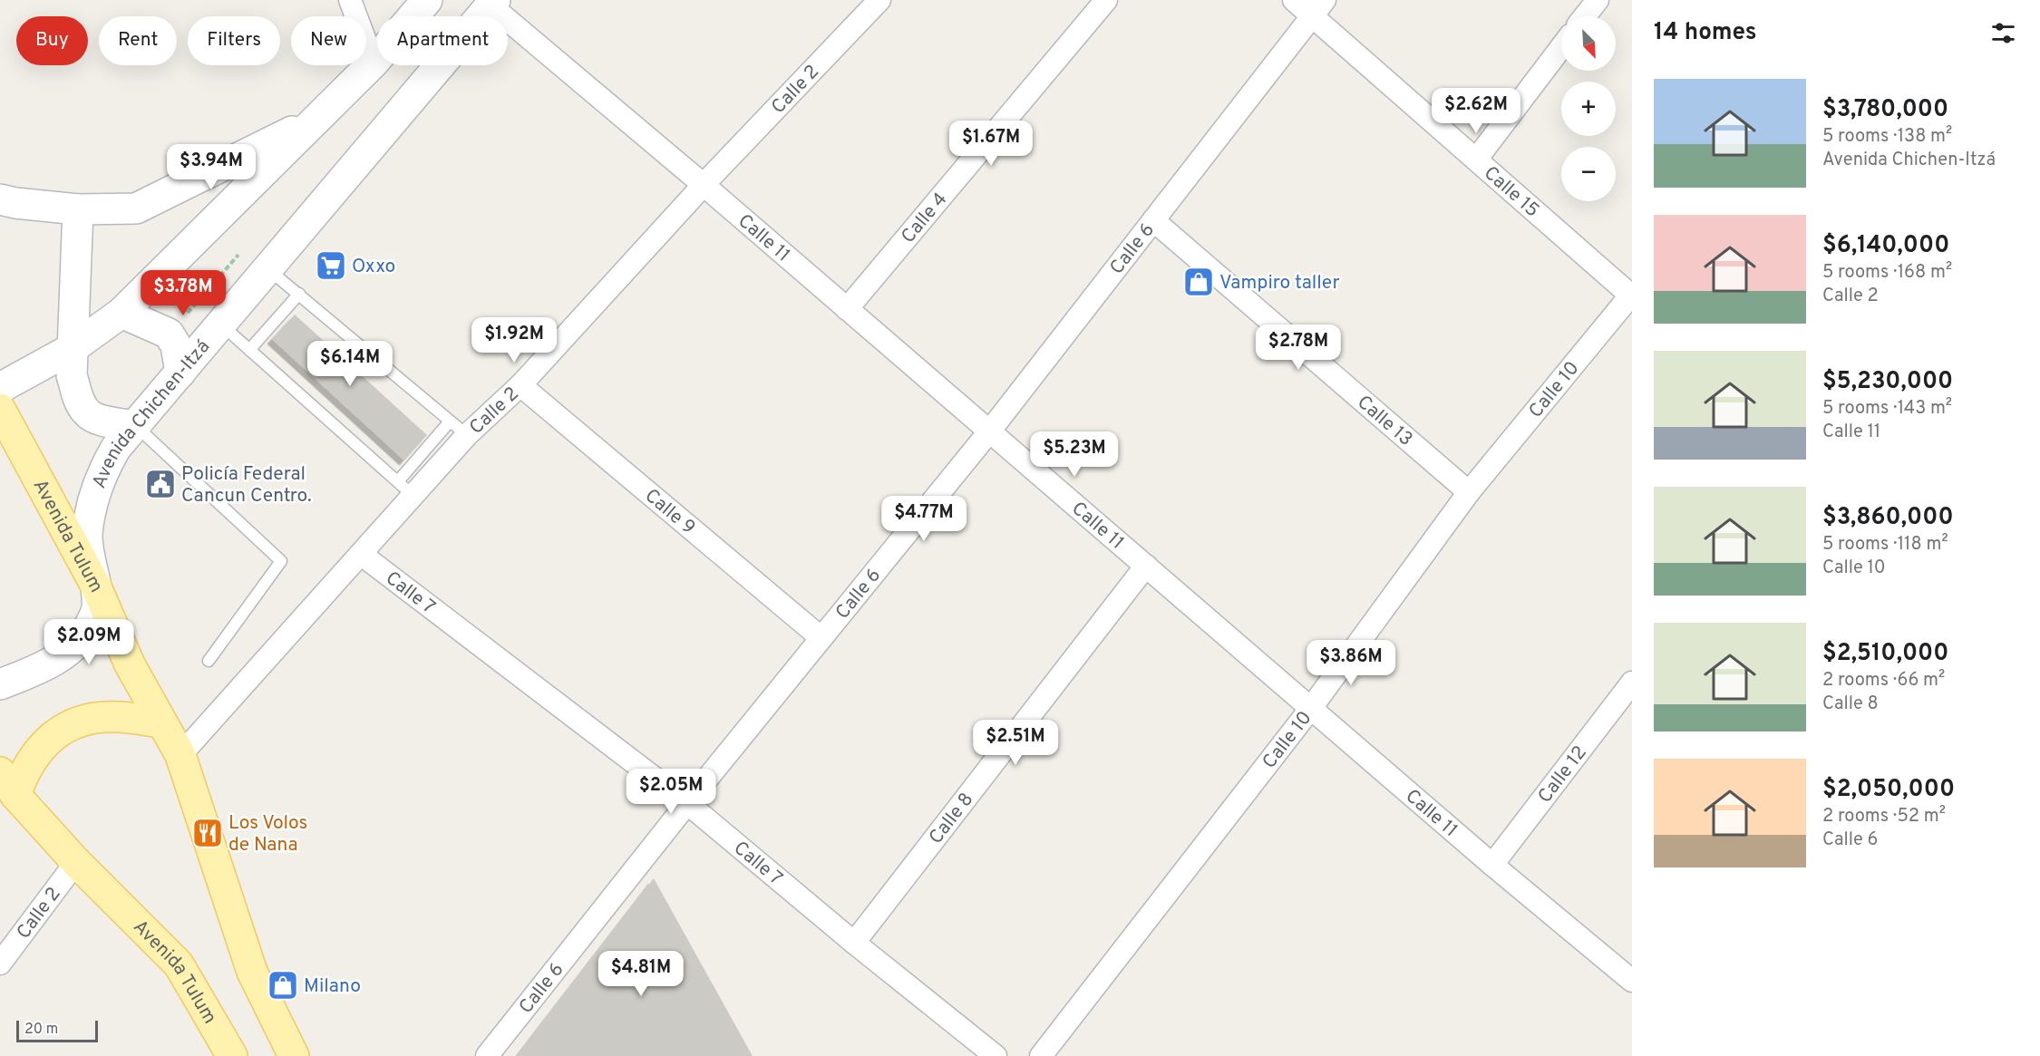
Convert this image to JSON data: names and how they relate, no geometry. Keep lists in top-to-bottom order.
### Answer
{
  "streets": {
    "main road": ["Avenida Chichen-Itzá", "Avenida Tulum"],
    "street": [
      "Calle 2",
      "Calle 15",
      "Calle 4",
      "Calle 11",
      "Calle 6",
      "Calle 10",
      "Calle 13",
      "Calle 9",
      "Calle 7",
      "Calle 12",
      "Calle 8"
    ]
  },
  "crossings": [
    ["Calle 2", "Calle 11"],
    ["Calle 2", "Calle 9"],
    ["Calle 2", "Avenida Tulum"],
    ["Calle 2", "Calle 7"],
    ["Calle 15", "Calle 6"],
    ["Calle 15", "Calle 10"],
    ["Calle 4", "Calle 11"],
    ["Calle 11", "Calle 6"],
    ["Calle 11", "Calle 10"],
    ["Calle 11", "Avenida Chichen-Itzá"],
    ["Calle 11", "Calle 12"],
    ["Calle 11", "Calle 8"],
    ["Calle 6", "Calle 13"],
    ["Calle 6", "Calle 9"],
    ["Calle 6", "Calle 7"],
    ["Calle 10", "Calle 13"],
    ["Avenida Chichen-Itzá", "Avenida Tulum"],
    ["Calle 7", "Calle 8"]
  ],
  "places": {
    "supermarket": ["Oxxo"],
    "shop": ["Vampiro taller", "Milano"],
    "public building": ["Policía Federal Cancun Centro."],
    "restaurant": ["Los Volos de Nana"]
  },
  "scale_bar": "20 m",
  "north": "bottom right",
  "page": {
    "heading": "14 homes",
    "map_buttons": ["+", "−"],
    "chip": [
      "Buy",
      "Rent",
      "Filters",
      "New",
      "Apartment"
    ],
    "list": [
      {
        "name": "$3,780,000",
        "note": "5 rooms · 138 m² · Avenida Chichen-Itzá"
      },
      {
        "name": "$6,140,000",
        "note": "5 rooms · 168 m² · Calle 2"
      },
      {
        "name": "$5,230,000",
        "note": "5 rooms · 143 m² · Calle 11"
      },
      {
        "name": "$3,860,000",
        "note": "5 rooms · 118 m² · Calle 10"
      },
      {
        "name": "$2,510,000",
        "note": "2 rooms · 66 m² · Calle 8"
      },
      {
        "name": "$2,050,000",
        "note": "2 rooms · 52 m² · Calle 6"
      }
    ],
    "price": [
      "$2.62M",
      "$1.67M",
      "$3.94M",
      "$3.78M",
      "$1.92M",
      "$2.78M",
      "$6.14M",
      "$5.23M",
      "$4.77M",
      "$2.09M",
      "$3.86M",
      "$2.51M",
      "$2.05M",
      "$4.81M"
    ],
    "scale": "20 m"
  }
}
